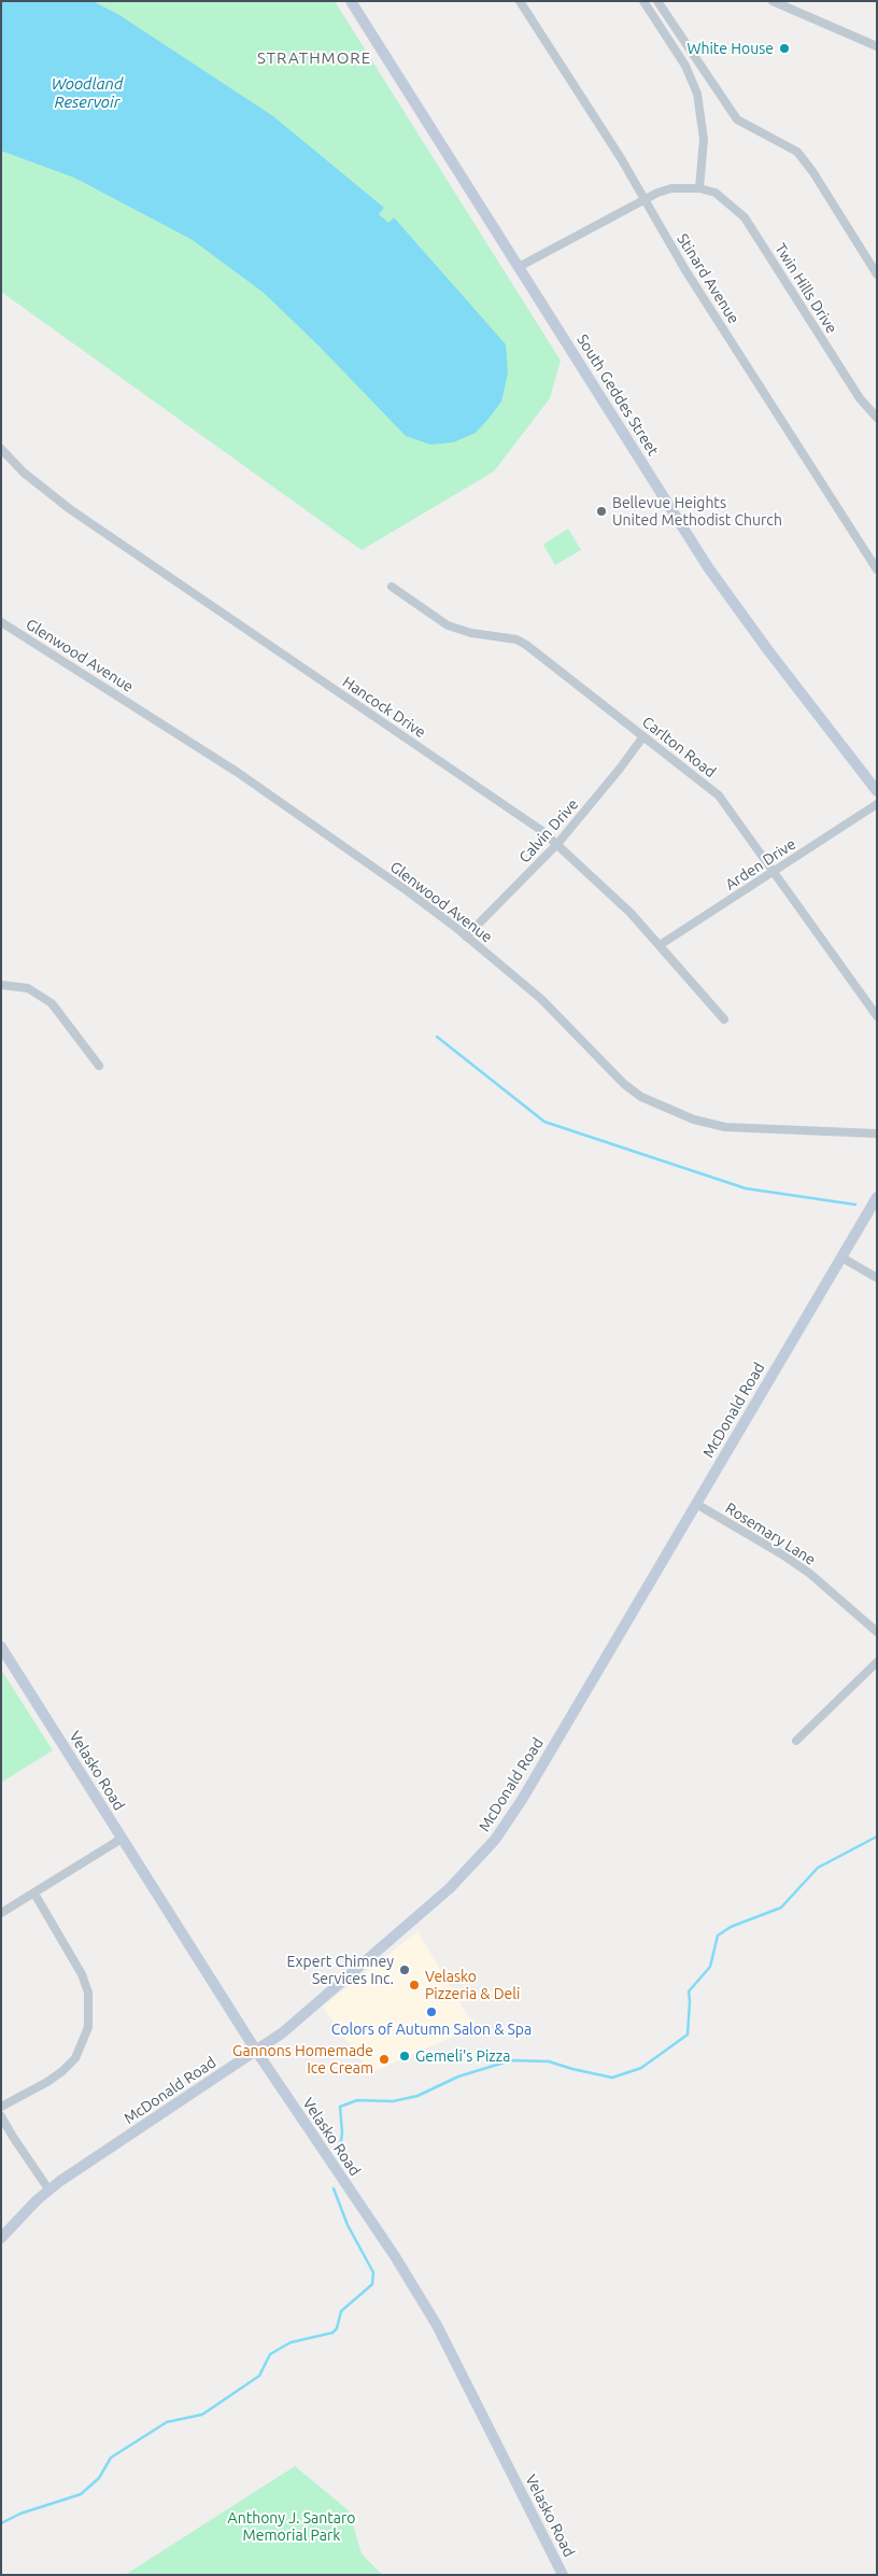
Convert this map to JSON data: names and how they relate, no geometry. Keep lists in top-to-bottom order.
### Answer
{
  "streets": {
    "street": [
      "Stinard Avenue",
      "Twin Hills Drive",
      "South Geddes Street",
      "Glenwood Avenue",
      "Hancock Drive",
      "Carlton Road",
      "Calvin Drive",
      "Arden Drive",
      "McDonald Road",
      "Rosemary Lane",
      "Velasko Road"
    ]
  },
  "crossings": [
    ["Stinard Avenue", "Twin Hills Drive"],
    ["Twin Hills Drive", "South Geddes Street"],
    ["Glenwood Avenue", "Calvin Drive"],
    ["Hancock Drive", "Calvin Drive"],
    ["Hancock Drive", "Arden Drive"],
    ["Carlton Road", "Calvin Drive"],
    ["Carlton Road", "Arden Drive"],
    ["McDonald Road", "Rosemary Lane"],
    ["McDonald Road", "Velasko Road"]
  ],
  "districts": ["STRATHMORE"],
  "water": ["Woodland Reservoir"],
  "parks": ["Anthony J. Santaro Memorial Park"],
  "places": [
    "White House",
    "Bellevue Heights United Methodist Church",
    "Expert Chimney Services Inc.",
    "Velasko Pizzeria & Deli",
    "Colors of Autumn Salon & Spa",
    "Gemeli's Pizza",
    "Gannons Homemade Ice Cream"
  ]
}
